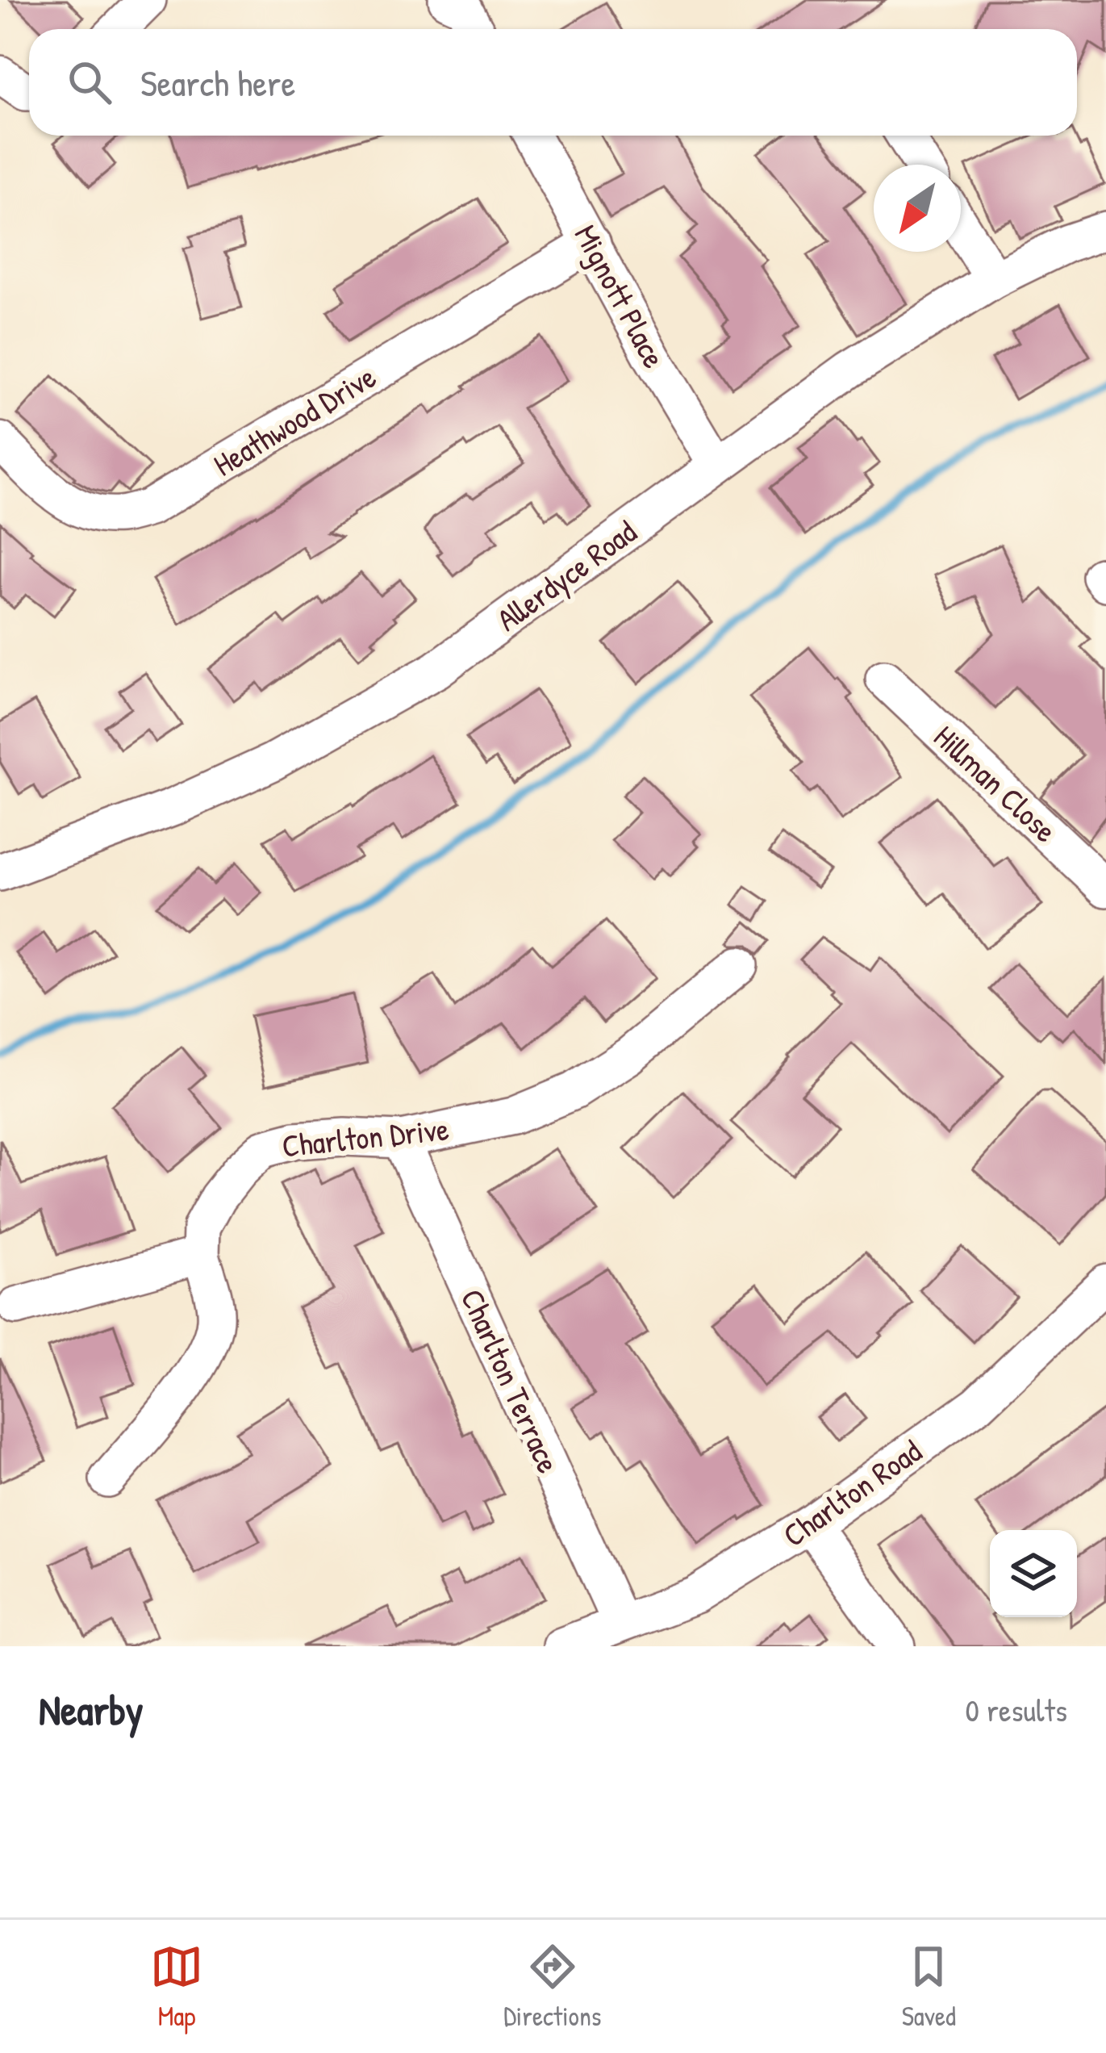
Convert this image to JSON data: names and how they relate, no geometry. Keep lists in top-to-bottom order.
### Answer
{
  "streets": {
    "street": [
      "Mignott Place",
      "Heathwood Drive",
      "Allerdyce Road",
      "Hillman Close",
      "Charlton Drive",
      "Charlton Terrace",
      "Charlton Road"
    ]
  },
  "crossings": [
    ["Mignott Place", "Heathwood Drive"],
    ["Mignott Place", "Allerdyce Road"],
    ["Charlton Drive", "Charlton Terrace"],
    ["Charlton Terrace", "Charlton Road"]
  ],
  "north": "bottom left",
  "page": {
    "search": "Search here",
    "heading": ["Nearby", "0 results"],
    "nav": ["Map", "Directions", "Saved"]
  }
}
